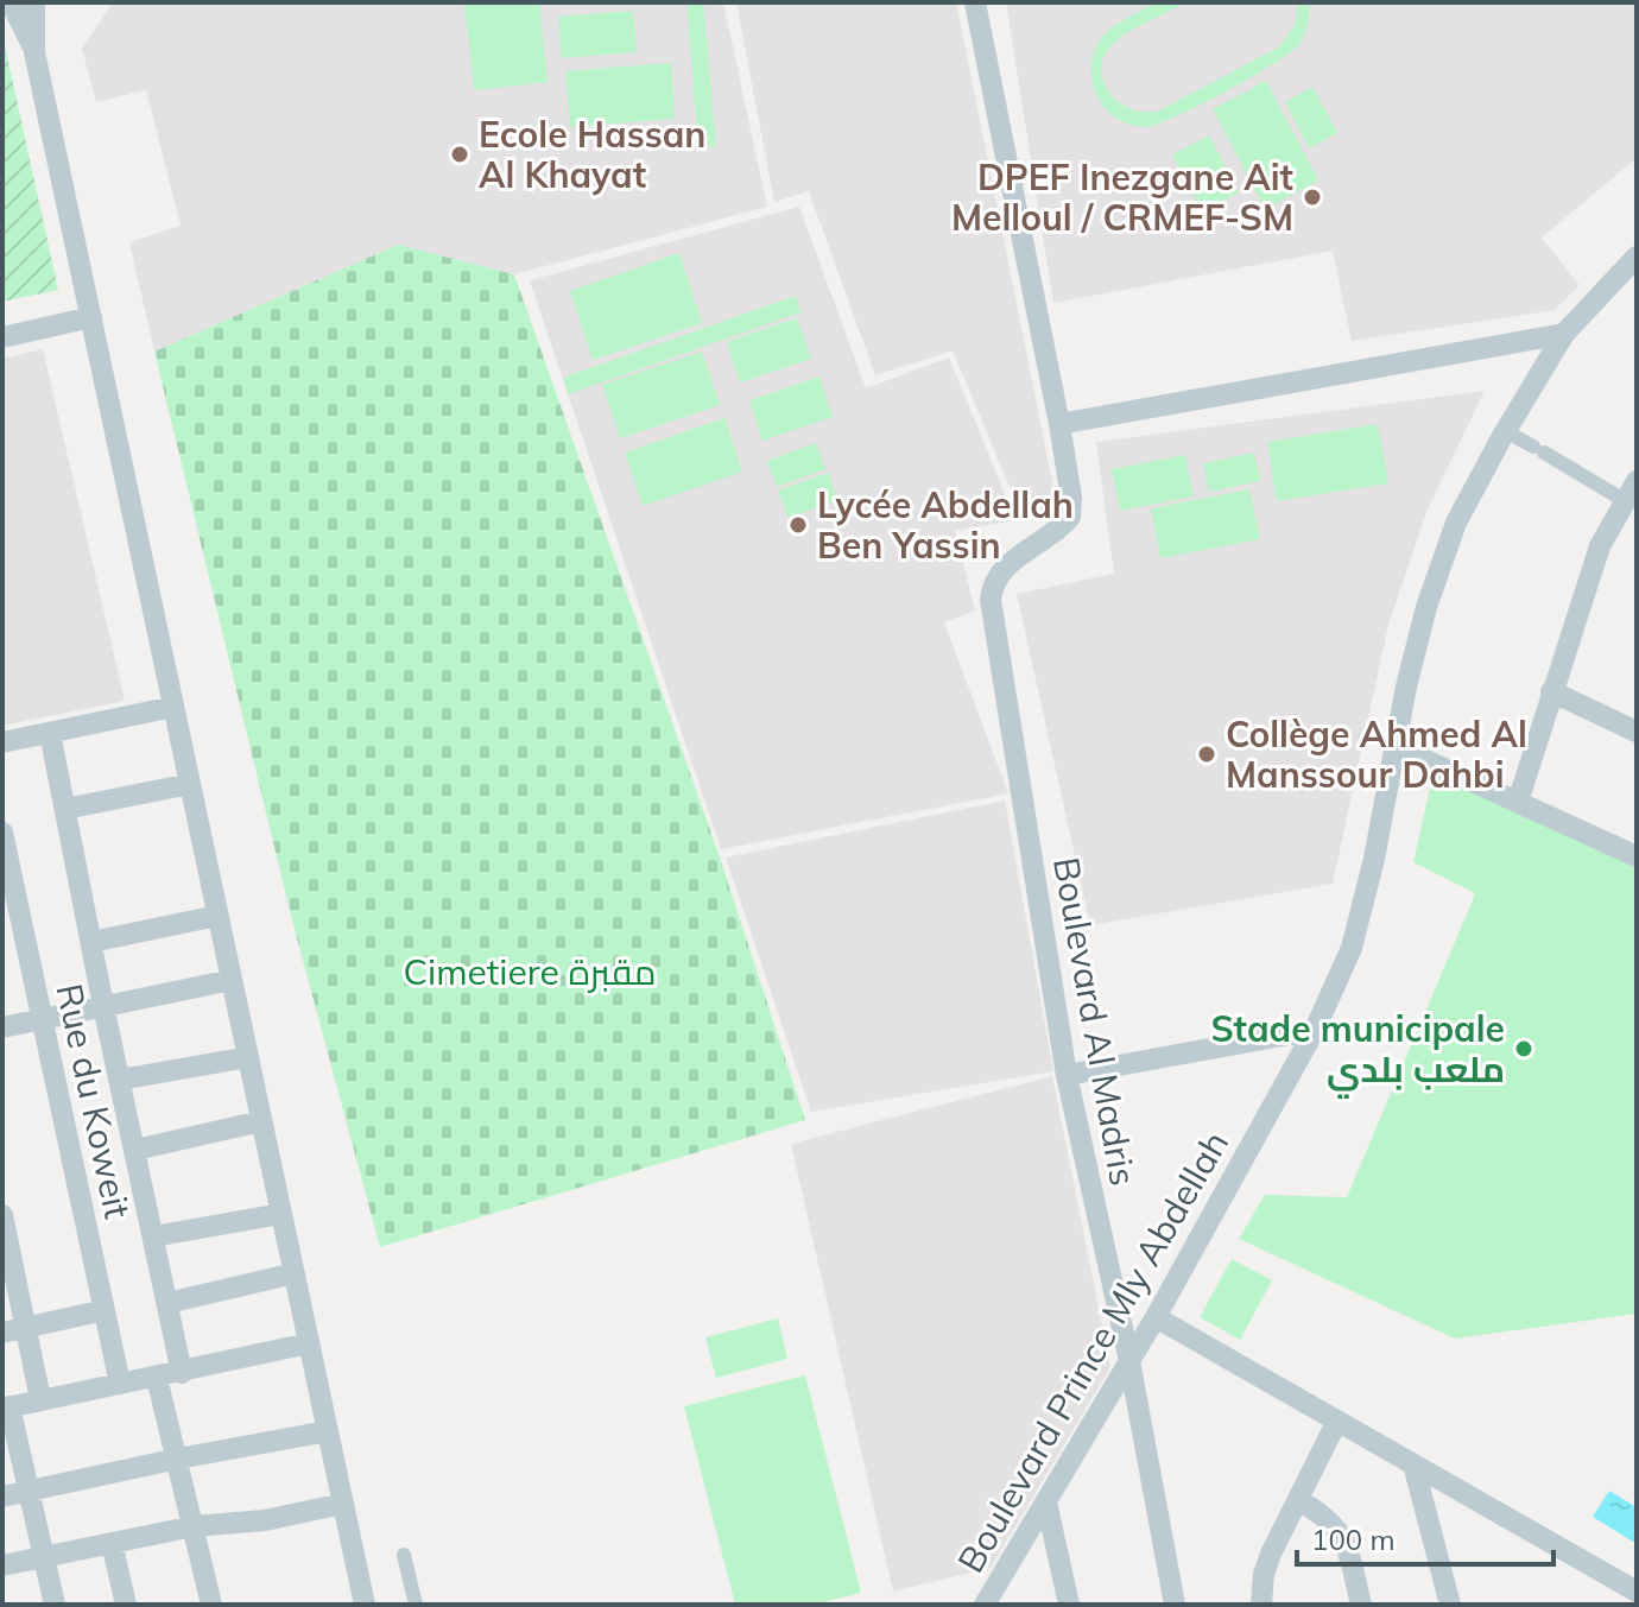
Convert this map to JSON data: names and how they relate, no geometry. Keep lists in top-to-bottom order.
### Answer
{
  "streets": {
    "street": ["Boulevard Al Madris", "Rue du Koweit", "Boulevard Prince Mly Abdellah"]
  },
  "crossings": [
    ["Boulevard Al Madris", "Boulevard Prince Mly Abdellah"]
  ],
  "parks": ["Cimetiere مقبرة"],
  "places": [
    "Ecole Hassan Al Khayat",
    "DPEF Inezgane Ait Melloul / CRMEF-SM",
    "Lycée Abdellah Ben Yassin",
    "Collège Ahmed Al Manssour Dahbi",
    "Stade municipale ملعب بلدي"
  ],
  "scale_bar": "100 m"
}
